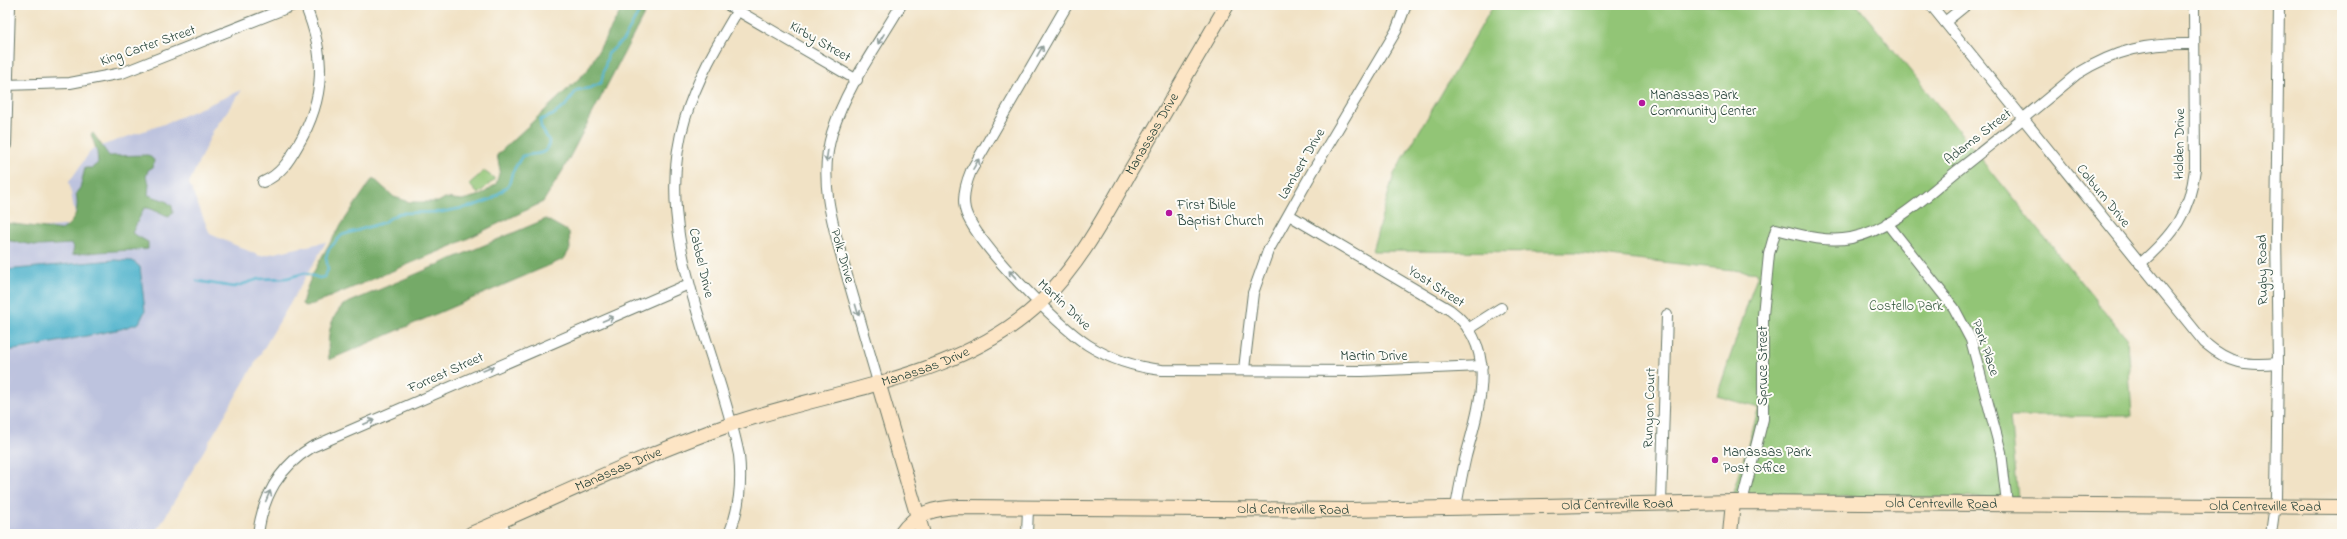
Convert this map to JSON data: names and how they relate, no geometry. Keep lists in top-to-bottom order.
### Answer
{
  "streets": {
    "main road": [
      "Manassas Drive",
      "Polk Drive",
      "Spruce Street",
      "Old Centreville Road"
    ],
    "street": [
      "Kirby Street",
      "King Carter Street",
      "Adams Street",
      "Holden Drive",
      "Lambert Drive",
      "Colburn Drive",
      "Cabbel Drive",
      "Rugby Road",
      "Yost Street",
      "Martin Drive",
      "Park Place",
      "Forrest Street",
      "Runyon Court"
    ]
  },
  "crossings": [
    ["Kirby Street", "Polk Drive"],
    ["Kirby Street", "Cabbel Drive"],
    ["Manassas Drive", "Polk Drive"],
    ["Manassas Drive", "Cabbel Drive"],
    ["Manassas Drive", "Martin Drive"],
    ["Adams Street", "Holden Drive"],
    ["Adams Street", "Colburn Drive"],
    ["Adams Street", "Park Place"],
    ["Adams Street", "Spruce Street"],
    ["Holden Drive", "Colburn Drive"],
    ["Lambert Drive", "Yost Street"],
    ["Lambert Drive", "Martin Drive"],
    ["Colburn Drive", "Rugby Road"],
    ["Polk Drive", "Old Centreville Road"],
    ["Cabbel Drive", "Forrest Street"],
    ["Rugby Road", "Old Centreville Road"],
    ["Yost Street", "Martin Drive"],
    ["Yost Street", "Old Centreville Road"],
    ["Park Place", "Old Centreville Road"],
    ["Spruce Street", "Old Centreville Road"],
    ["Runyon Court", "Old Centreville Road"]
  ],
  "one_way": ["Polk Drive", "Martin Drive", "Forrest Street"],
  "parks": ["Costello Park"],
  "places": ["Manassas Park Community Center", "First Bible Baptist Church", "Manassas Park Post Office"]
}
